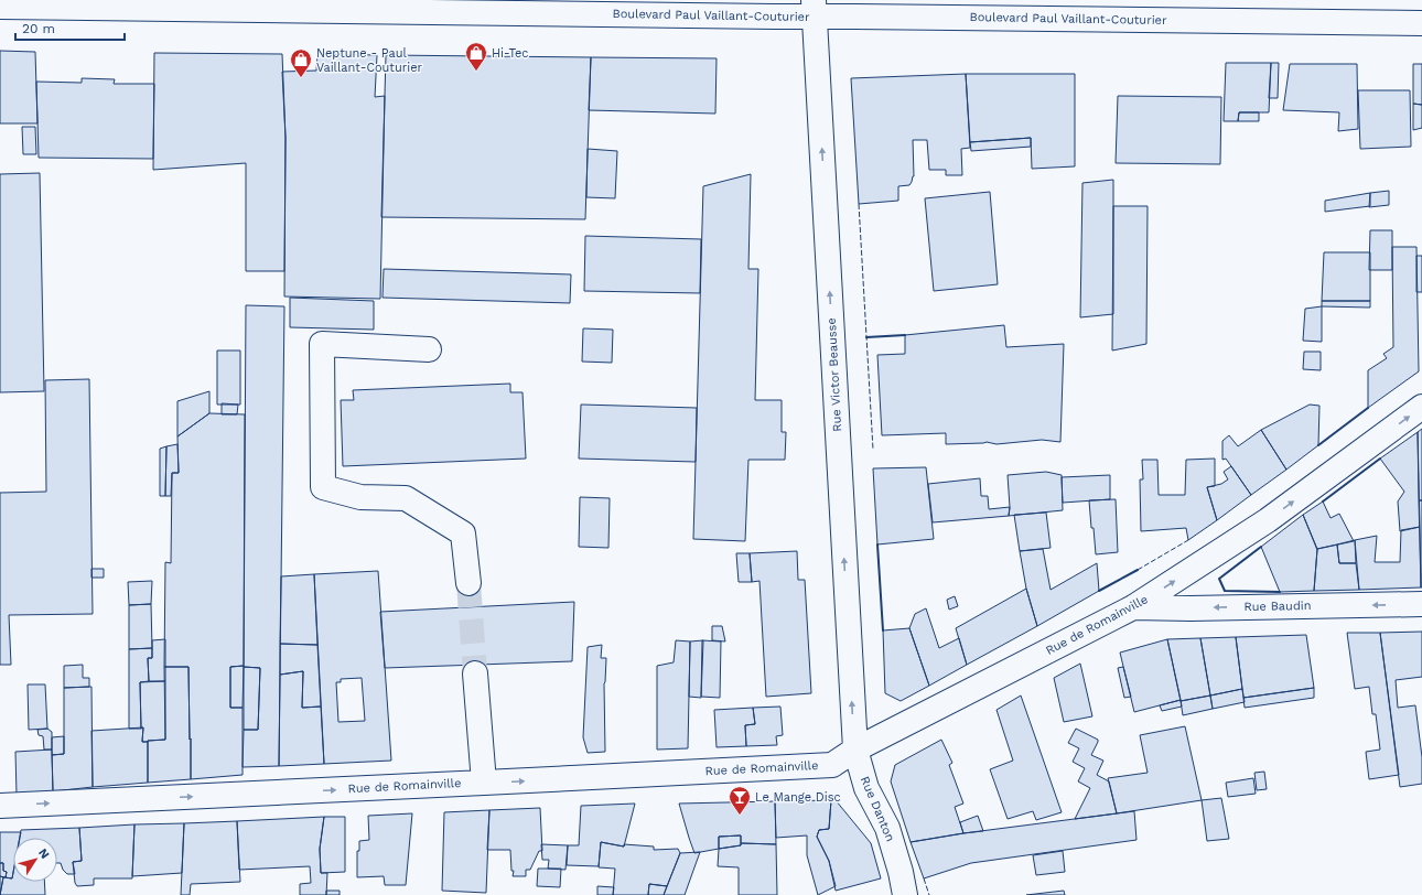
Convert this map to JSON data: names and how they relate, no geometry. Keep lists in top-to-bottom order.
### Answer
{
  "streets": {
    "street": [
      "Boulevard Paul Vaillant-Couturier",
      "Rue Victor Beausse",
      "Rue Baudin",
      "Rue de Romainville",
      "Rue Danton"
    ]
  },
  "crossings": [
    ["Boulevard Paul Vaillant-Couturier", "Rue Victor Beausse"],
    ["Rue Victor Beausse", "Rue de Romainville"],
    ["Rue Victor Beausse", "Rue Danton"],
    ["Rue Baudin", "Rue de Romainville"],
    ["Rue de Romainville", "Rue Danton"]
  ],
  "one_way": ["Rue Victor Beausse", "Rue Baudin", "Rue de Romainville"],
  "places": {
    "shop": ["Hi-Tec", "Neptune - Paul Vaillant-Couturier"],
    "bar": ["Le Mange Disc"]
  },
  "scale_bar": "20 m",
  "north": "top right"
}
